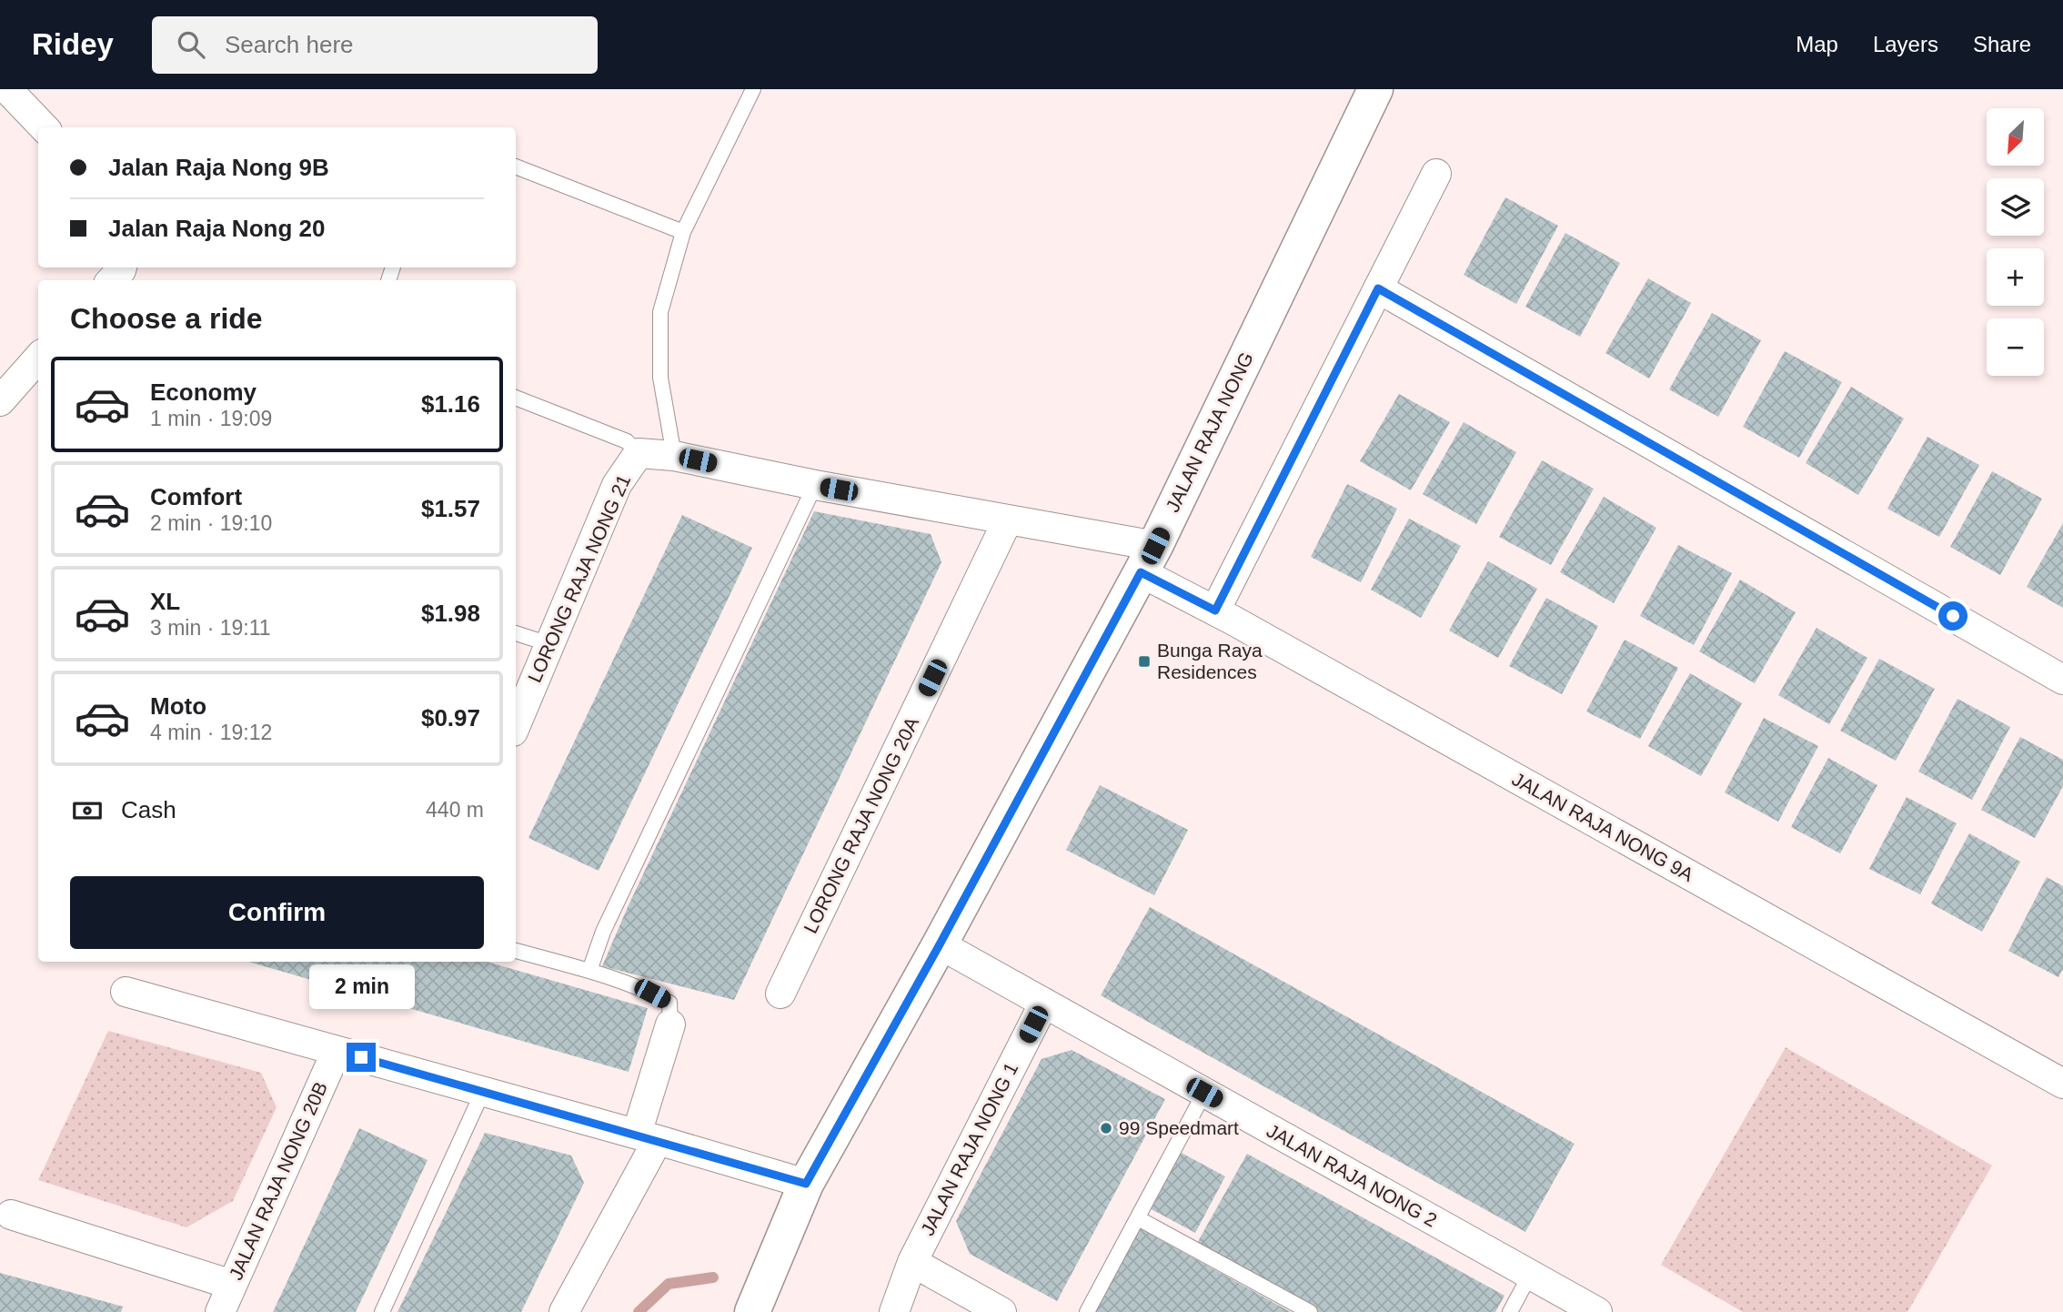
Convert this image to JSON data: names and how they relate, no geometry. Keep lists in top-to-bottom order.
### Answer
{
  "streets": {
    "main road": ["JALAN RAJA NONG"],
    "street": [
      "LORONG RAJA NONG 21",
      "LORONG RAJA NONG 20A",
      "JALAN RAJA NONG 9A",
      "JALAN RAJA NONG 1",
      "JALAN RAJA NONG 2",
      "JALAN RAJA NONG 20B"
    ]
  },
  "crossings": [
    ["JALAN RAJA NONG", "LORONG RAJA NONG 21"],
    ["JALAN RAJA NONG", "JALAN RAJA NONG 9A"],
    ["JALAN RAJA NONG", "JALAN RAJA NONG 2"],
    ["LORONG RAJA NONG 21", "LORONG RAJA NONG 20A"],
    ["LORONG RAJA NONG 21", "JALAN RAJA NONG 9A"],
    ["JALAN RAJA NONG 1", "JALAN RAJA NONG 2"]
  ],
  "places": {
    "transit": ["Bunga Raya Residences"],
    "other": ["99 Speedmart"]
  },
  "north": "bottom left",
  "page": {
    "header": "Ridey",
    "search": "Search here",
    "nav": ["Map", "Layers", "Share"],
    "map_buttons": ["+", "−"],
    "banner": ["Jalan Raja Nong 9B", "Jalan Raja Nong 20"],
    "heading": "Choose a ride",
    "list": [
      {
        "name": "Economy",
        "note": "1 min · 19:09",
        "value": "$1.16"
      },
      {
        "name": "Comfort",
        "note": "2 min · 19:10",
        "value": "$1.57"
      },
      {
        "name": "XL",
        "note": "3 min · 19:11",
        "value": "$1.98"
      },
      {
        "name": "Moto",
        "note": "4 min · 19:12",
        "value": "$0.97"
      }
    ],
    "pay": ["Cash", "440 m"],
    "buttons": "Confirm",
    "bubble": "2 min"
  }
}
